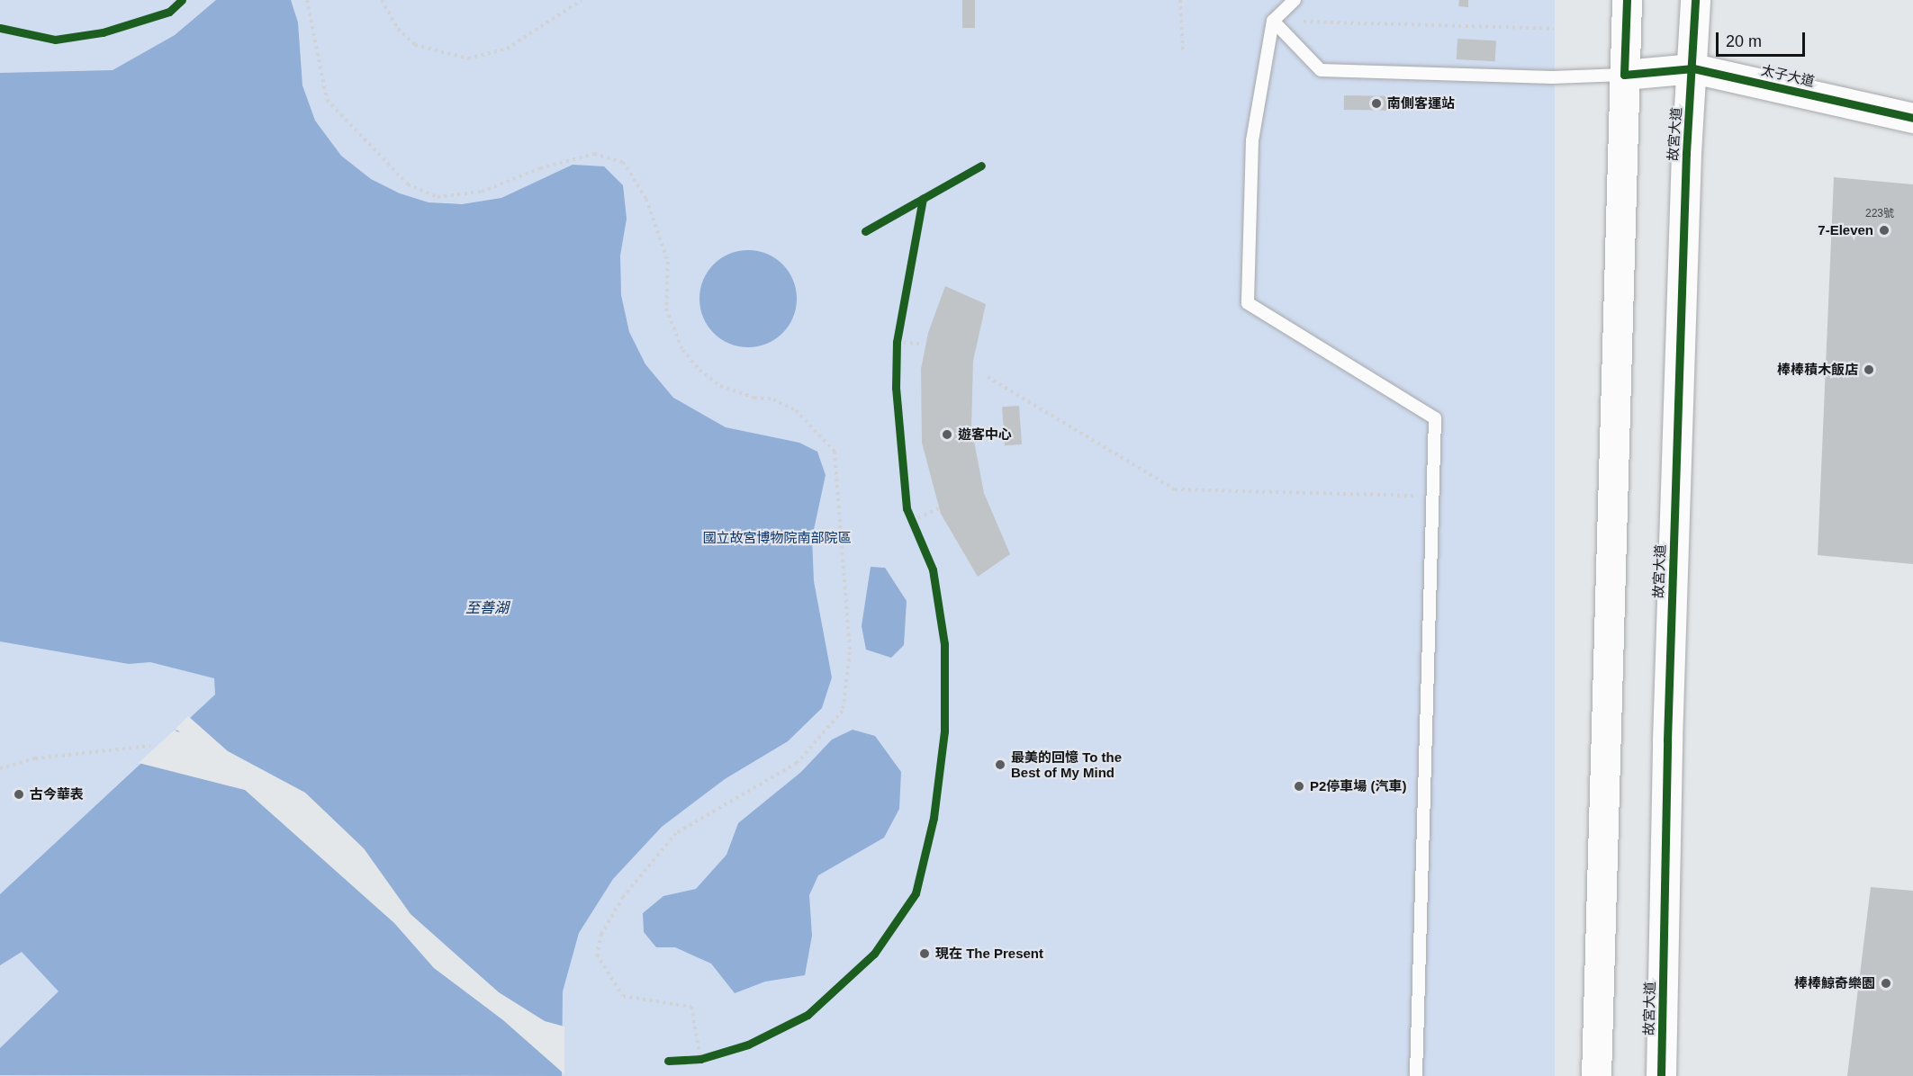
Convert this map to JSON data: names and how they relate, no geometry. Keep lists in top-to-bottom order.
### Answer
{
  "streets": {
    "street": ["太子大道", "故宮大道"]
  },
  "crossings": [
    ["太子大道", "故宮大道"]
  ],
  "water": ["至善湖"],
  "parks": ["國立故宮博物院南部院區"],
  "places": [
    "南側客運站",
    "7-Eleven",
    "棒棒積木飯店",
    "遊客中心",
    "最美的回憶 To the Best of My Mind",
    "P2停車場 (汽車)",
    "古今華表",
    "現在 The Present",
    "棒棒鯨奇樂園"
  ],
  "house_numbers": ["223號"],
  "scale_bar": "20 m"
}
